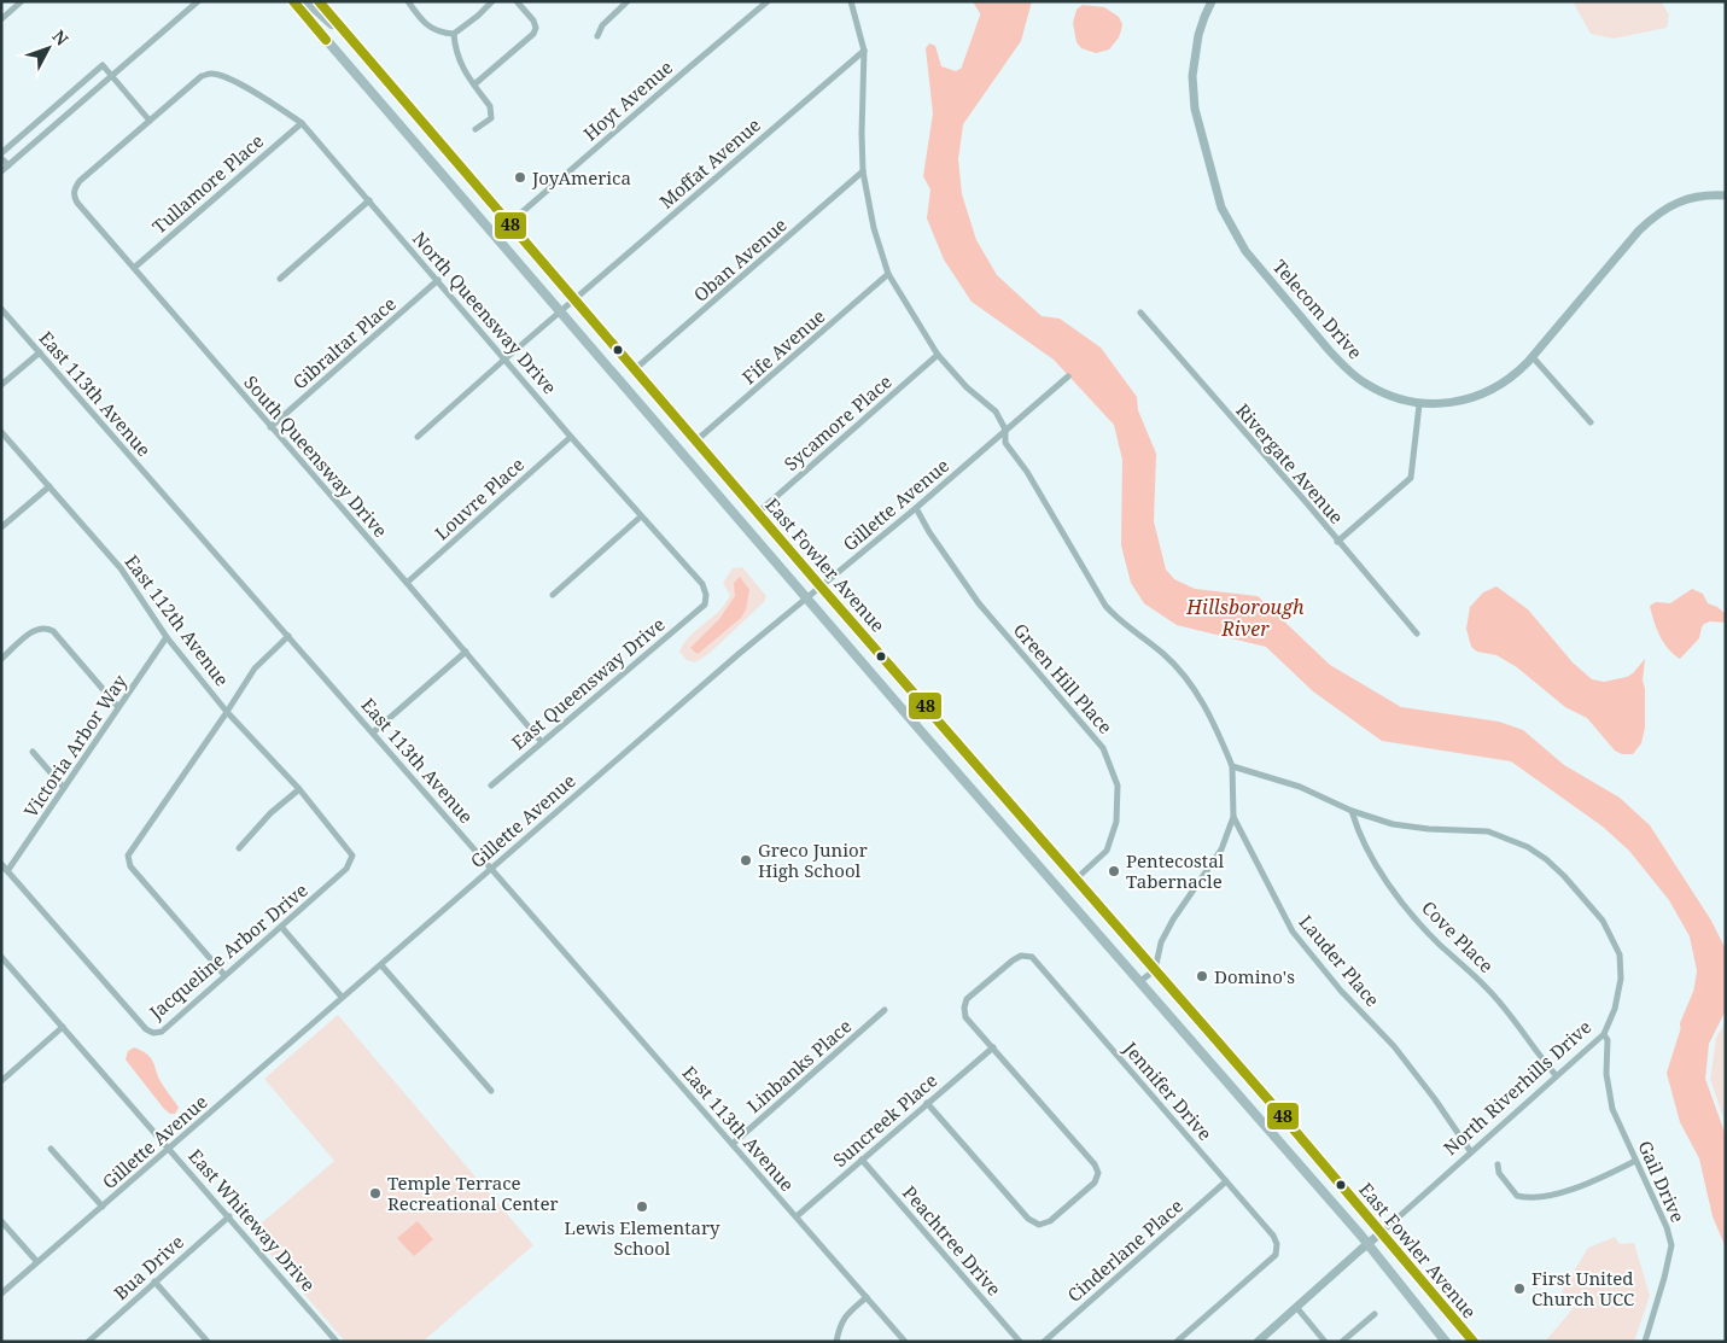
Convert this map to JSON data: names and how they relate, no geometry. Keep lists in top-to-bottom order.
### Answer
{
  "streets": {
    "main road": ["East Fowler Avenue"],
    "street": [
      "Hoyt Avenue",
      "Moffat Avenue",
      "Tullamore Place",
      "Oban Avenue",
      "Telecom Drive",
      "North Queensway Drive",
      "Gibraltar Place",
      "Fife Avenue",
      "East 113th Avenue",
      "Sycamore Place",
      "South Queensway Drive",
      "Rivergate Avenue",
      "Louvre Place",
      "Gillette Avenue",
      "East 112th Avenue",
      "Green Hill Place",
      "East Queensway Drive",
      "Victoria Arbor Way",
      "Cove Place",
      "Jacqueline Arbor Drive",
      "Lauder Place",
      "Linbanks Place",
      "North Riverhills Drive",
      "Jennifer Drive",
      "Suncreek Place",
      "Gail Drive",
      "East Whiteway Drive",
      "Peachtree Drive",
      "Cinderlane Place",
      "Bua Drive"
    ]
  },
  "crossings": [
    ["Hoyt Avenue", "East Fowler Avenue"],
    ["Moffat Avenue", "North Queensway Drive"],
    ["Moffat Avenue", "East Fowler Avenue"],
    ["Tullamore Place", "North Queensway Drive"],
    ["Tullamore Place", "South Queensway Drive"],
    ["Oban Avenue", "East Fowler Avenue"],
    ["North Queensway Drive", "Gibraltar Place"],
    ["North Queensway Drive", "South Queensway Drive"],
    ["North Queensway Drive", "Louvre Place"],
    ["North Queensway Drive", "East Queensway Drive"],
    ["Gibraltar Place", "South Queensway Drive"],
    ["Fife Avenue", "East Fowler Avenue"],
    ["East 113th Avenue", "Gillette Avenue"],
    ["East 113th Avenue", "Linbanks Place"],
    ["East 113th Avenue", "Suncreek Place"],
    ["Sycamore Place", "East Fowler Avenue"],
    ["South Queensway Drive", "Louvre Place"],
    ["South Queensway Drive", "East Queensway Drive"],
    ["Gillette Avenue", "East Fowler Avenue"],
    ["Gillette Avenue", "Green Hill Place"],
    ["Gillette Avenue", "East Whiteway Drive"],
    ["East Fowler Avenue", "Green Hill Place"],
    ["East Fowler Avenue", "North Riverhills Drive"],
    ["East 112th Avenue", "Victoria Arbor Way"],
    ["East 112th Avenue", "Jacqueline Arbor Drive"],
    ["Victoria Arbor Way", "Jacqueline Arbor Drive"],
    ["Cove Place", "North Riverhills Drive"],
    ["Lauder Place", "North Riverhills Drive"],
    ["North Riverhills Drive", "Gail Drive"],
    ["Jennifer Drive", "Suncreek Place"],
    ["Jennifer Drive", "Cinderlane Place"],
    ["Suncreek Place", "Peachtree Drive"],
    ["East Whiteway Drive", "Bua Drive"]
  ],
  "water": ["Hillsborough River"],
  "places": [
    "JoyAmerica",
    "Greco Junior High School",
    "Pentecostal Tabernacle",
    "Domino's",
    "Temple Terrace Recreational Center",
    "Lewis Elementary School",
    "First United Church UCC"
  ],
  "lines": ["transit line 48"],
  "north": "top right"
}
